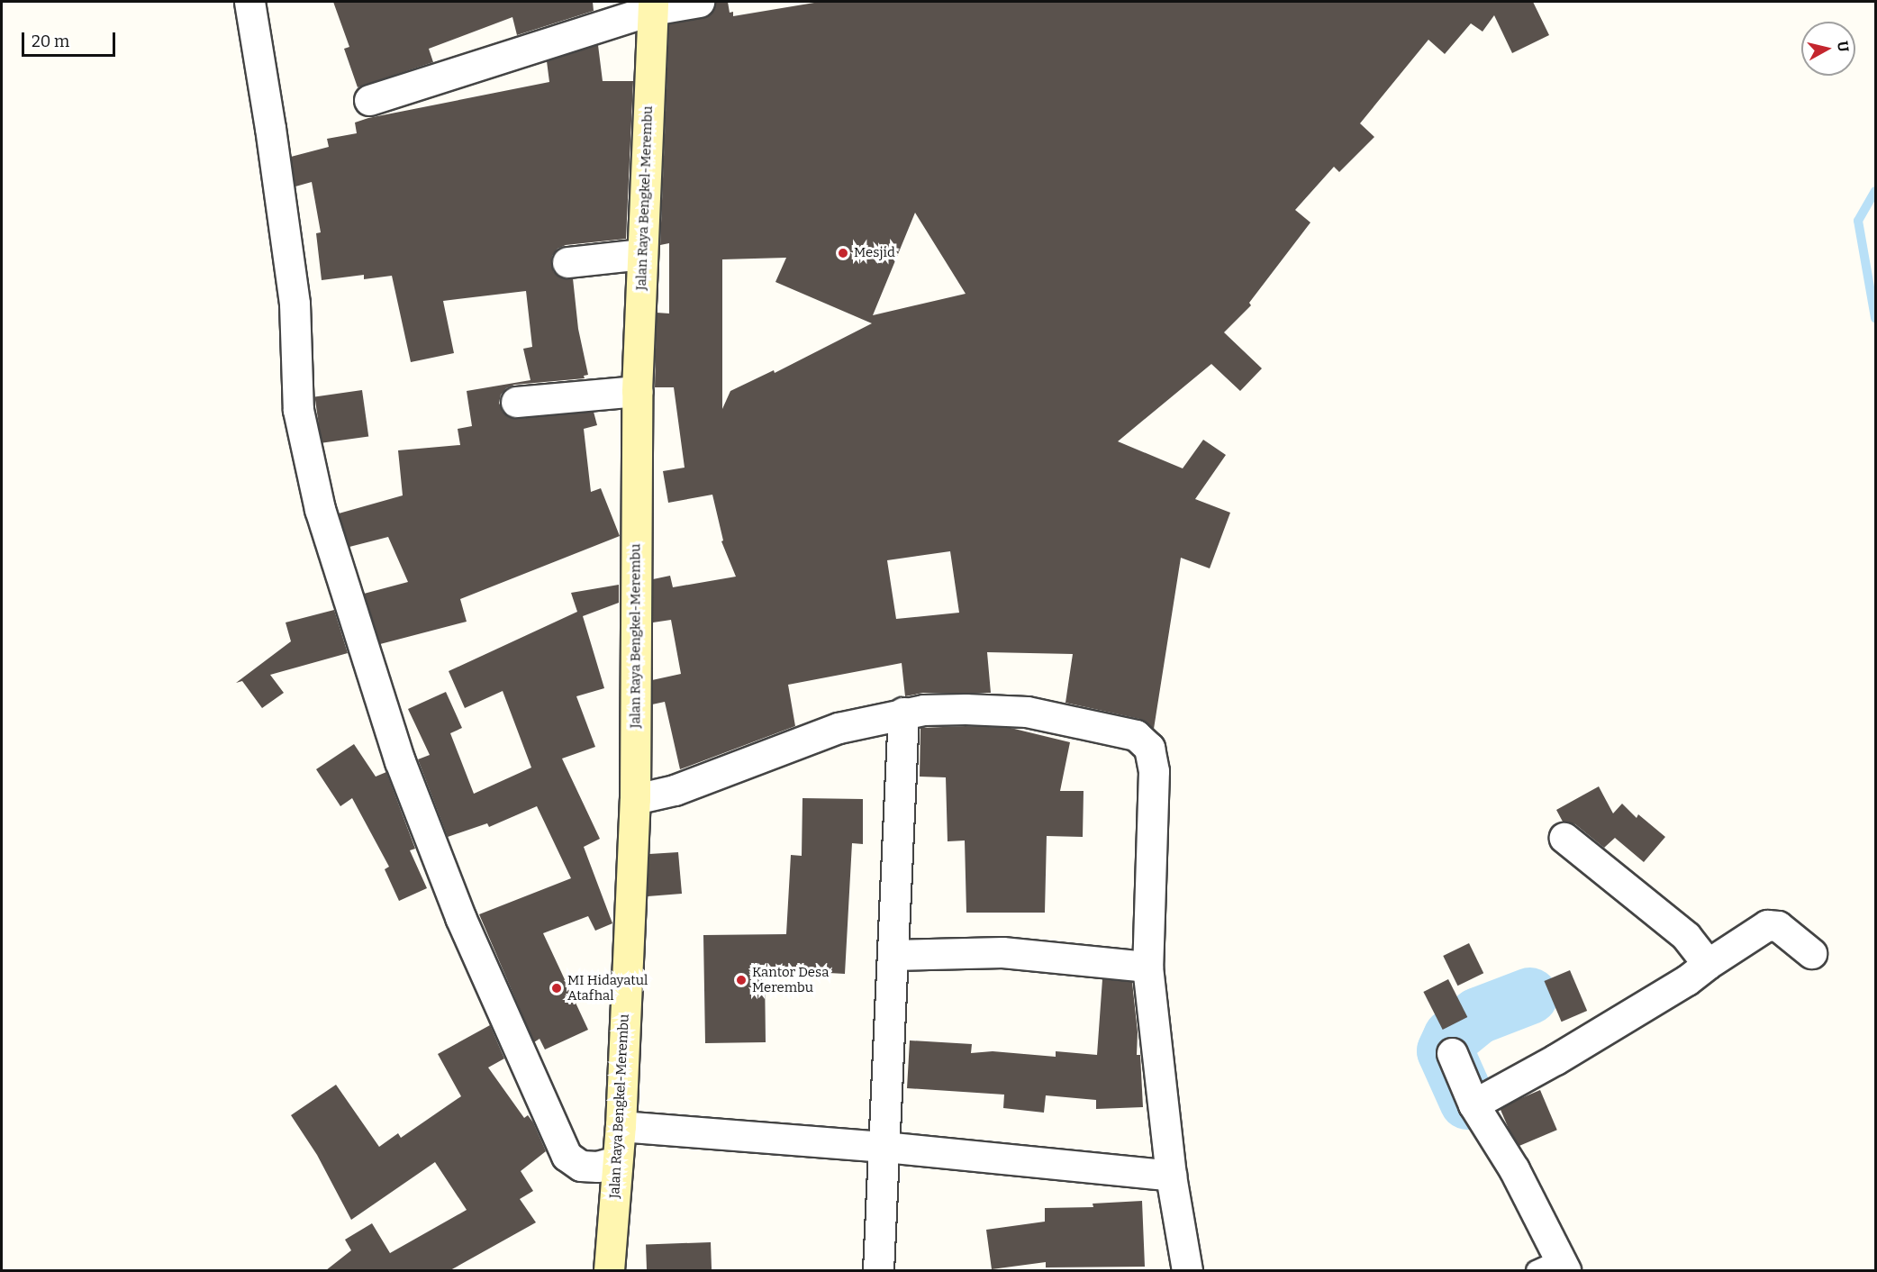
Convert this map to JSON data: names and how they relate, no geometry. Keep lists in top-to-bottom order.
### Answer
{
  "streets": {
    "street": ["Jalan Raya Bengkel-Merembu"]
  },
  "places": ["Mesjid", "Kantor Desa Merembu", "MI Hidayatul Atafhal"],
  "scale_bar": "20 m",
  "north": "right"
}
